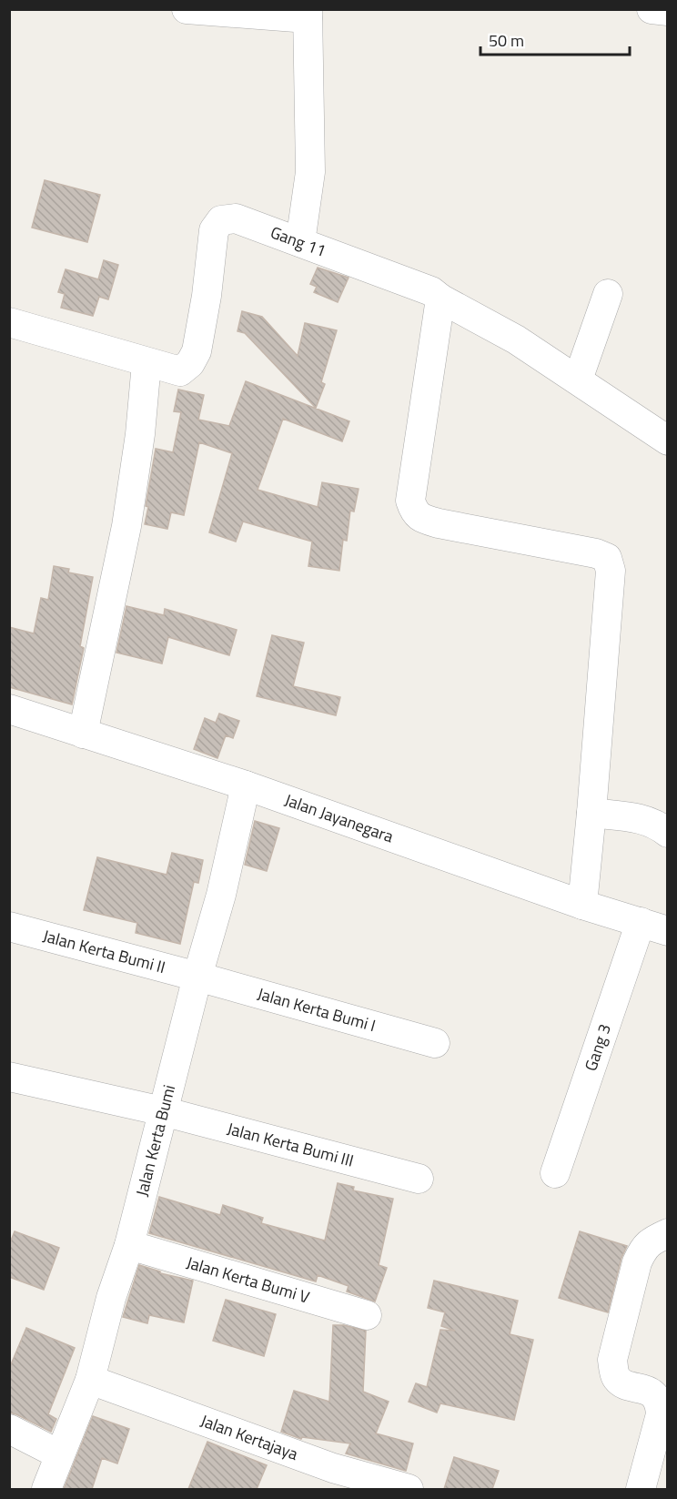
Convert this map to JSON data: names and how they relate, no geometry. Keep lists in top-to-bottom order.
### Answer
{
  "streets": {
    "street": [
      "Gang 11",
      "Jalan Jayanegara",
      "Jalan Kerta Bumi II",
      "Jalan Kerta Bumi I",
      "Gang 3",
      "Jalan Kerta Bumi",
      "Jalan Kerta Bumi III",
      "Jalan Kerta Bumi V",
      "Jalan Kertajaya"
    ]
  },
  "crossings": [
    ["Jalan Jayanegara", "Gang 3"],
    ["Jalan Jayanegara", "Jalan Kerta Bumi"],
    ["Jalan Kerta Bumi II", "Jalan Kerta Bumi I"],
    ["Jalan Kerta Bumi II", "Jalan Kerta Bumi"],
    ["Jalan Kerta Bumi I", "Jalan Kerta Bumi"],
    ["Jalan Kerta Bumi", "Jalan Kerta Bumi III"],
    ["Jalan Kerta Bumi", "Jalan Kerta Bumi V"],
    ["Jalan Kerta Bumi", "Jalan Kertajaya"]
  ],
  "scale_bar": "50 m"
}
